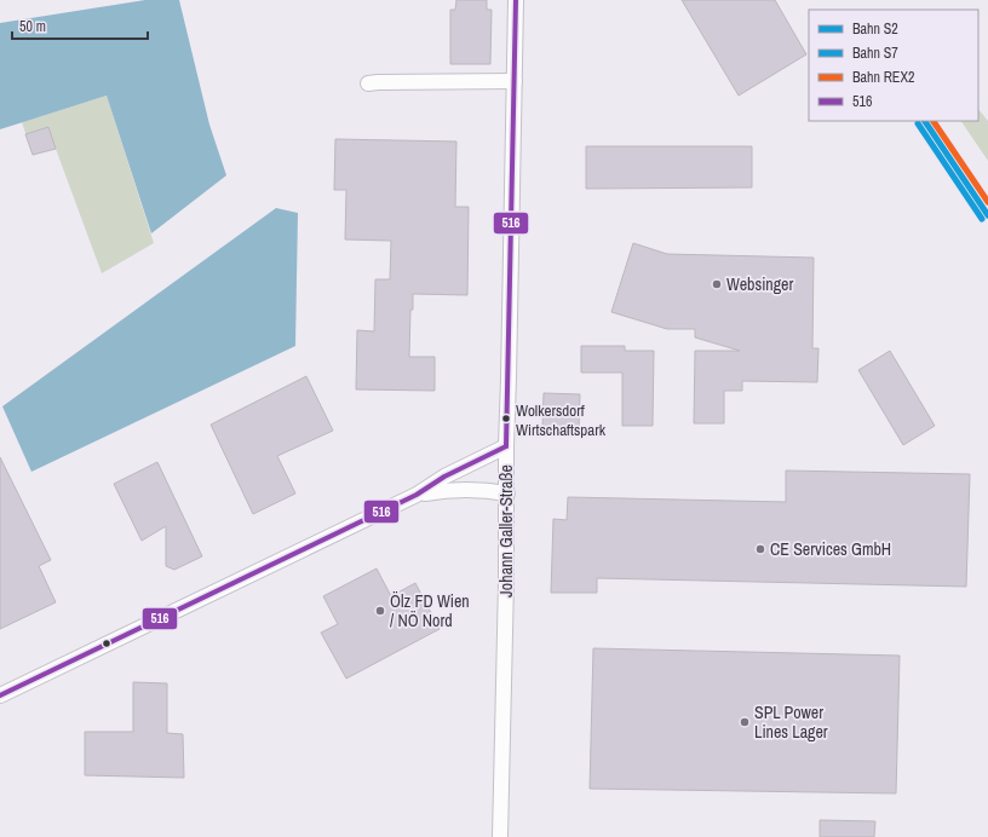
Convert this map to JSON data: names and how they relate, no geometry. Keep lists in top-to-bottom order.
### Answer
{
  "streets": {
    "street": ["Johann Galler-Straße"]
  },
  "places": [
    "Websinger",
    "Wolkersdorf Wirtschaftspark",
    "CE Services GmbH",
    "Ölz FD Wien / NÖ Nord",
    "SPL Power Lines Lager"
  ],
  "lines": [
    "transit line 516",
    "rail line S2",
    "rail line REX2",
    "rail line S7"
  ],
  "legend": [
    "Bahn S2",
    "Bahn S7",
    "Bahn REX2",
    "516"
  ],
  "scale_bar": "50 m"
}
